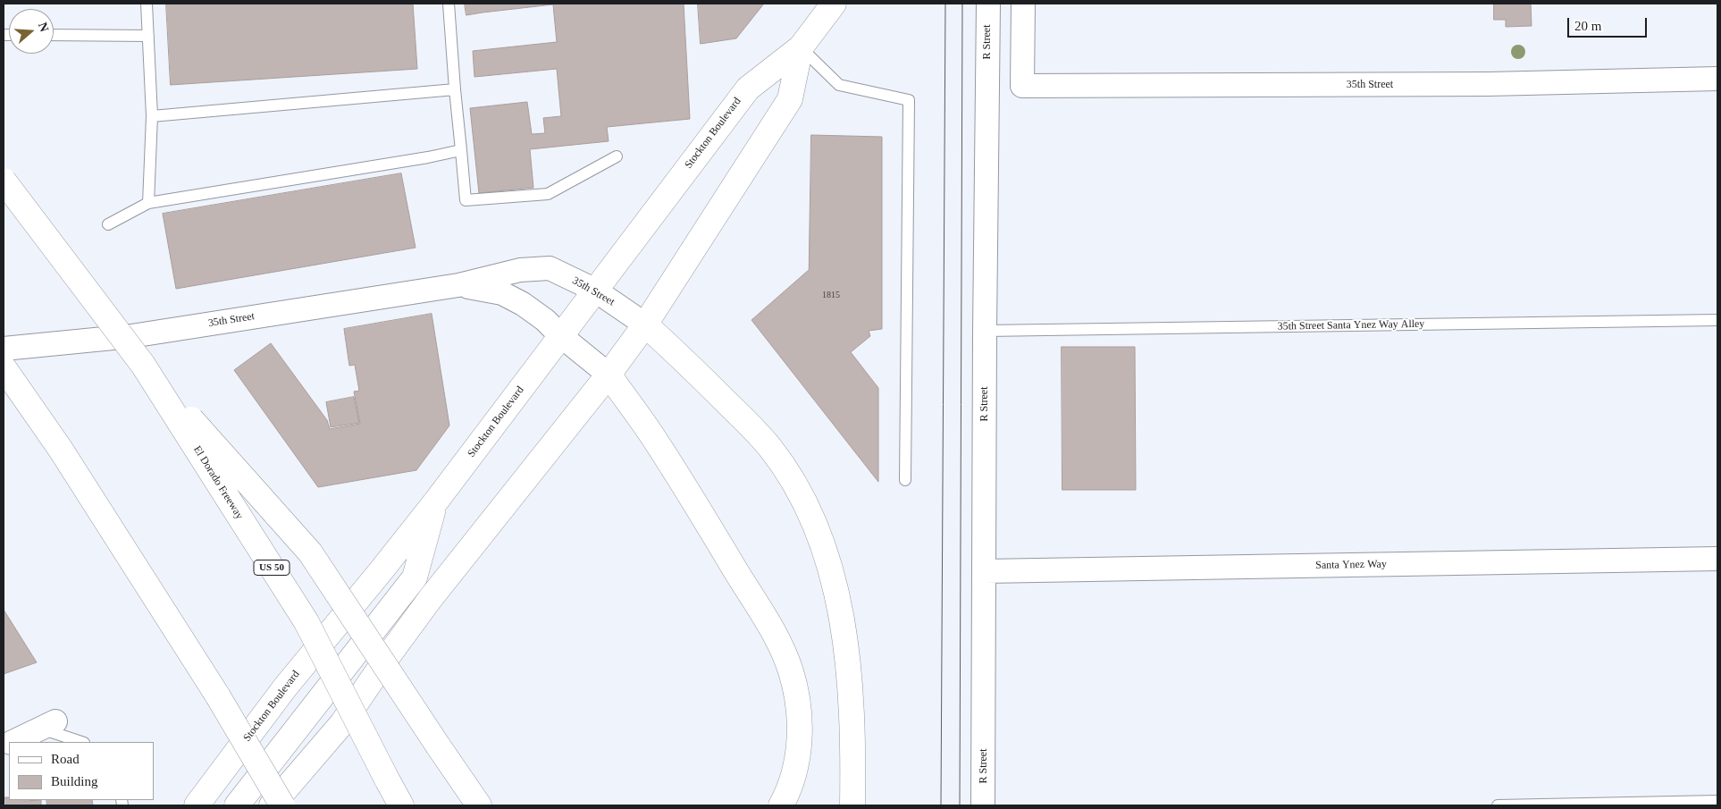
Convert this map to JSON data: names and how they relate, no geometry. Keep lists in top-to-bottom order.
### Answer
{
  "streets": {
    "main road": ["Stockton Boulevard", "El Dorado Freeway", "US 50"],
    "street": ["R Street", "35th Street", "Santa Ynez Way"],
    "lane": ["35th Street Santa Ynez Way Alley"]
  },
  "crossings": [
    ["R Street", "35th Street Santa Ynez Way Alley"],
    ["R Street", "Santa Ynez Way"],
    ["35th Street", "Stockton Boulevard"]
  ],
  "house_numbers": ["1815"],
  "legend": ["Road", "Building"],
  "scale_bar": "20 m",
  "north": "right"
}
